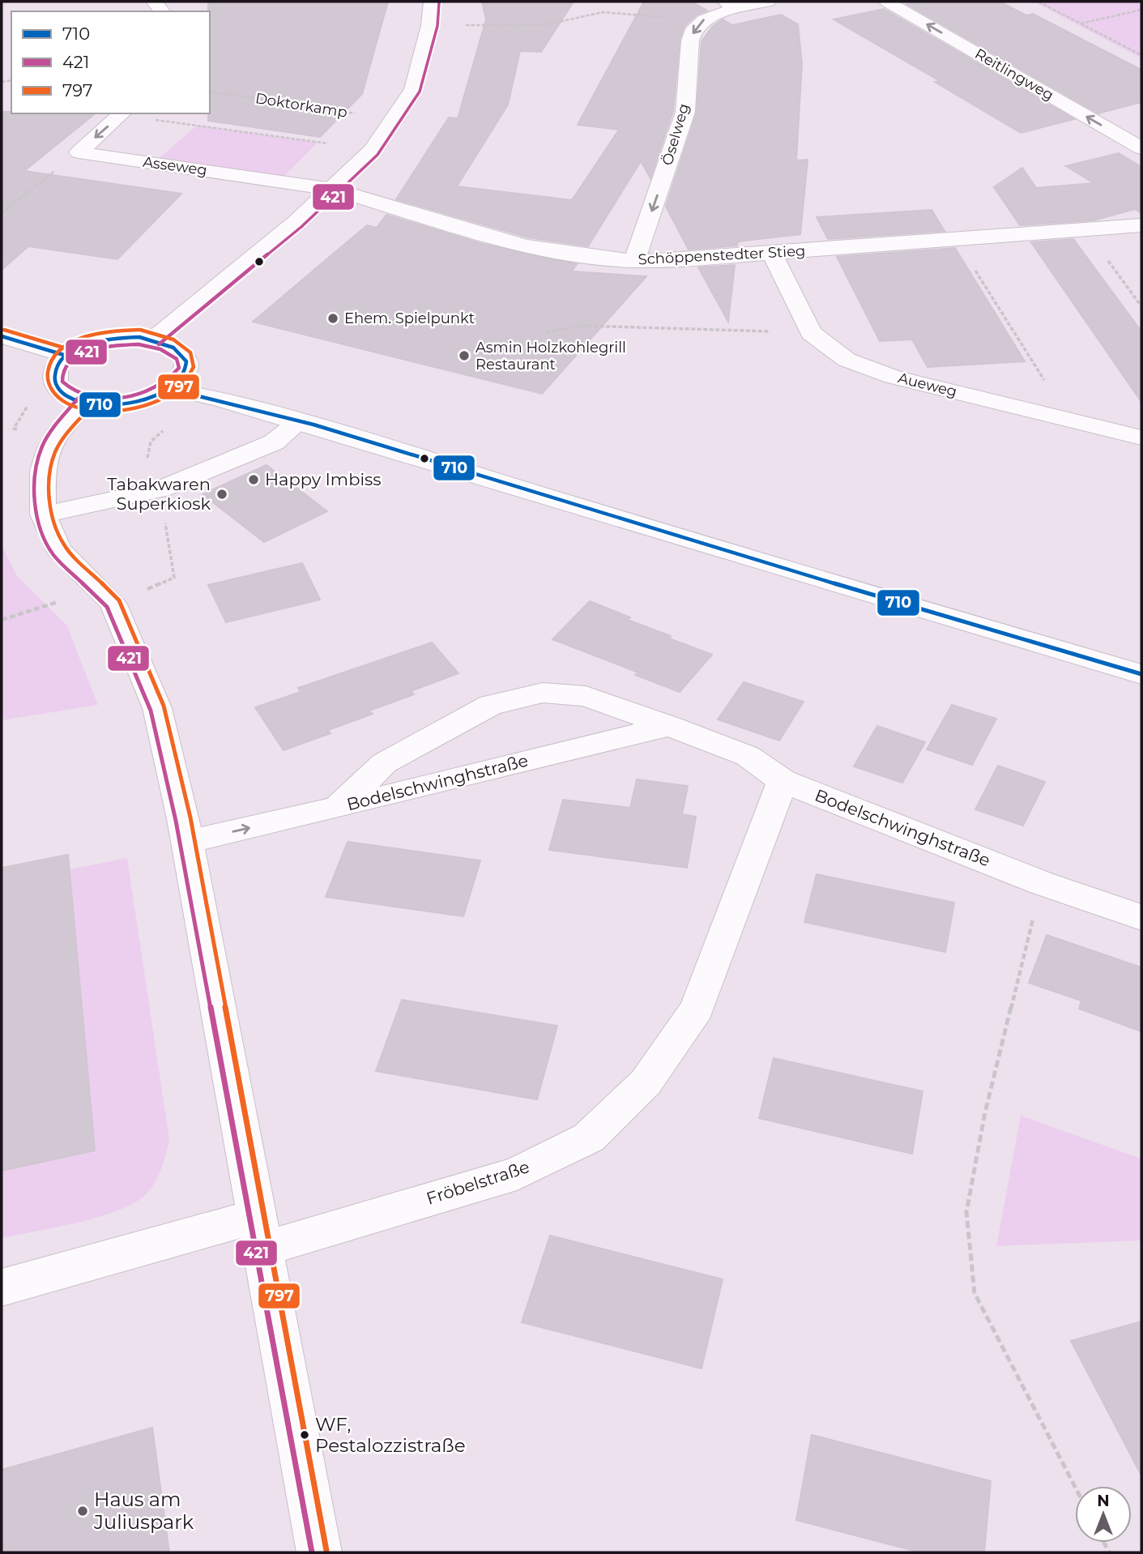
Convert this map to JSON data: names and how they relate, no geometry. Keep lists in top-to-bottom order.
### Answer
{
  "streets": {
    "street": [
      "Reitlingweg",
      "Öselweg",
      "Asseweg",
      "Schöppenstedter Stieg",
      "Aueweg",
      "Bodelschwinghstraße",
      "Fröbelstraße"
    ],
    "path": ["Doktorkamp"]
  },
  "crossings": [
    ["Öselweg", "Schöppenstedter Stieg"],
    ["Asseweg", "Schöppenstedter Stieg"],
    ["Schöppenstedter Stieg", "Aueweg"],
    ["Bodelschwinghstraße", "Fröbelstraße"]
  ],
  "one_way": ["Reitlingweg"],
  "places": [
    "Ehem. Spielpunkt",
    "Asmin Holzkohlegrill Restaurant",
    "Happy Imbiss",
    "Tabakwaren Superkiosk",
    "WF, Pestalozzistraße",
    "Haus am Juliuspark"
  ],
  "lines": ["transit line 421", "transit line 797", "transit line 710"],
  "legend": ["710", "421", "797"],
  "north": "top"
}
